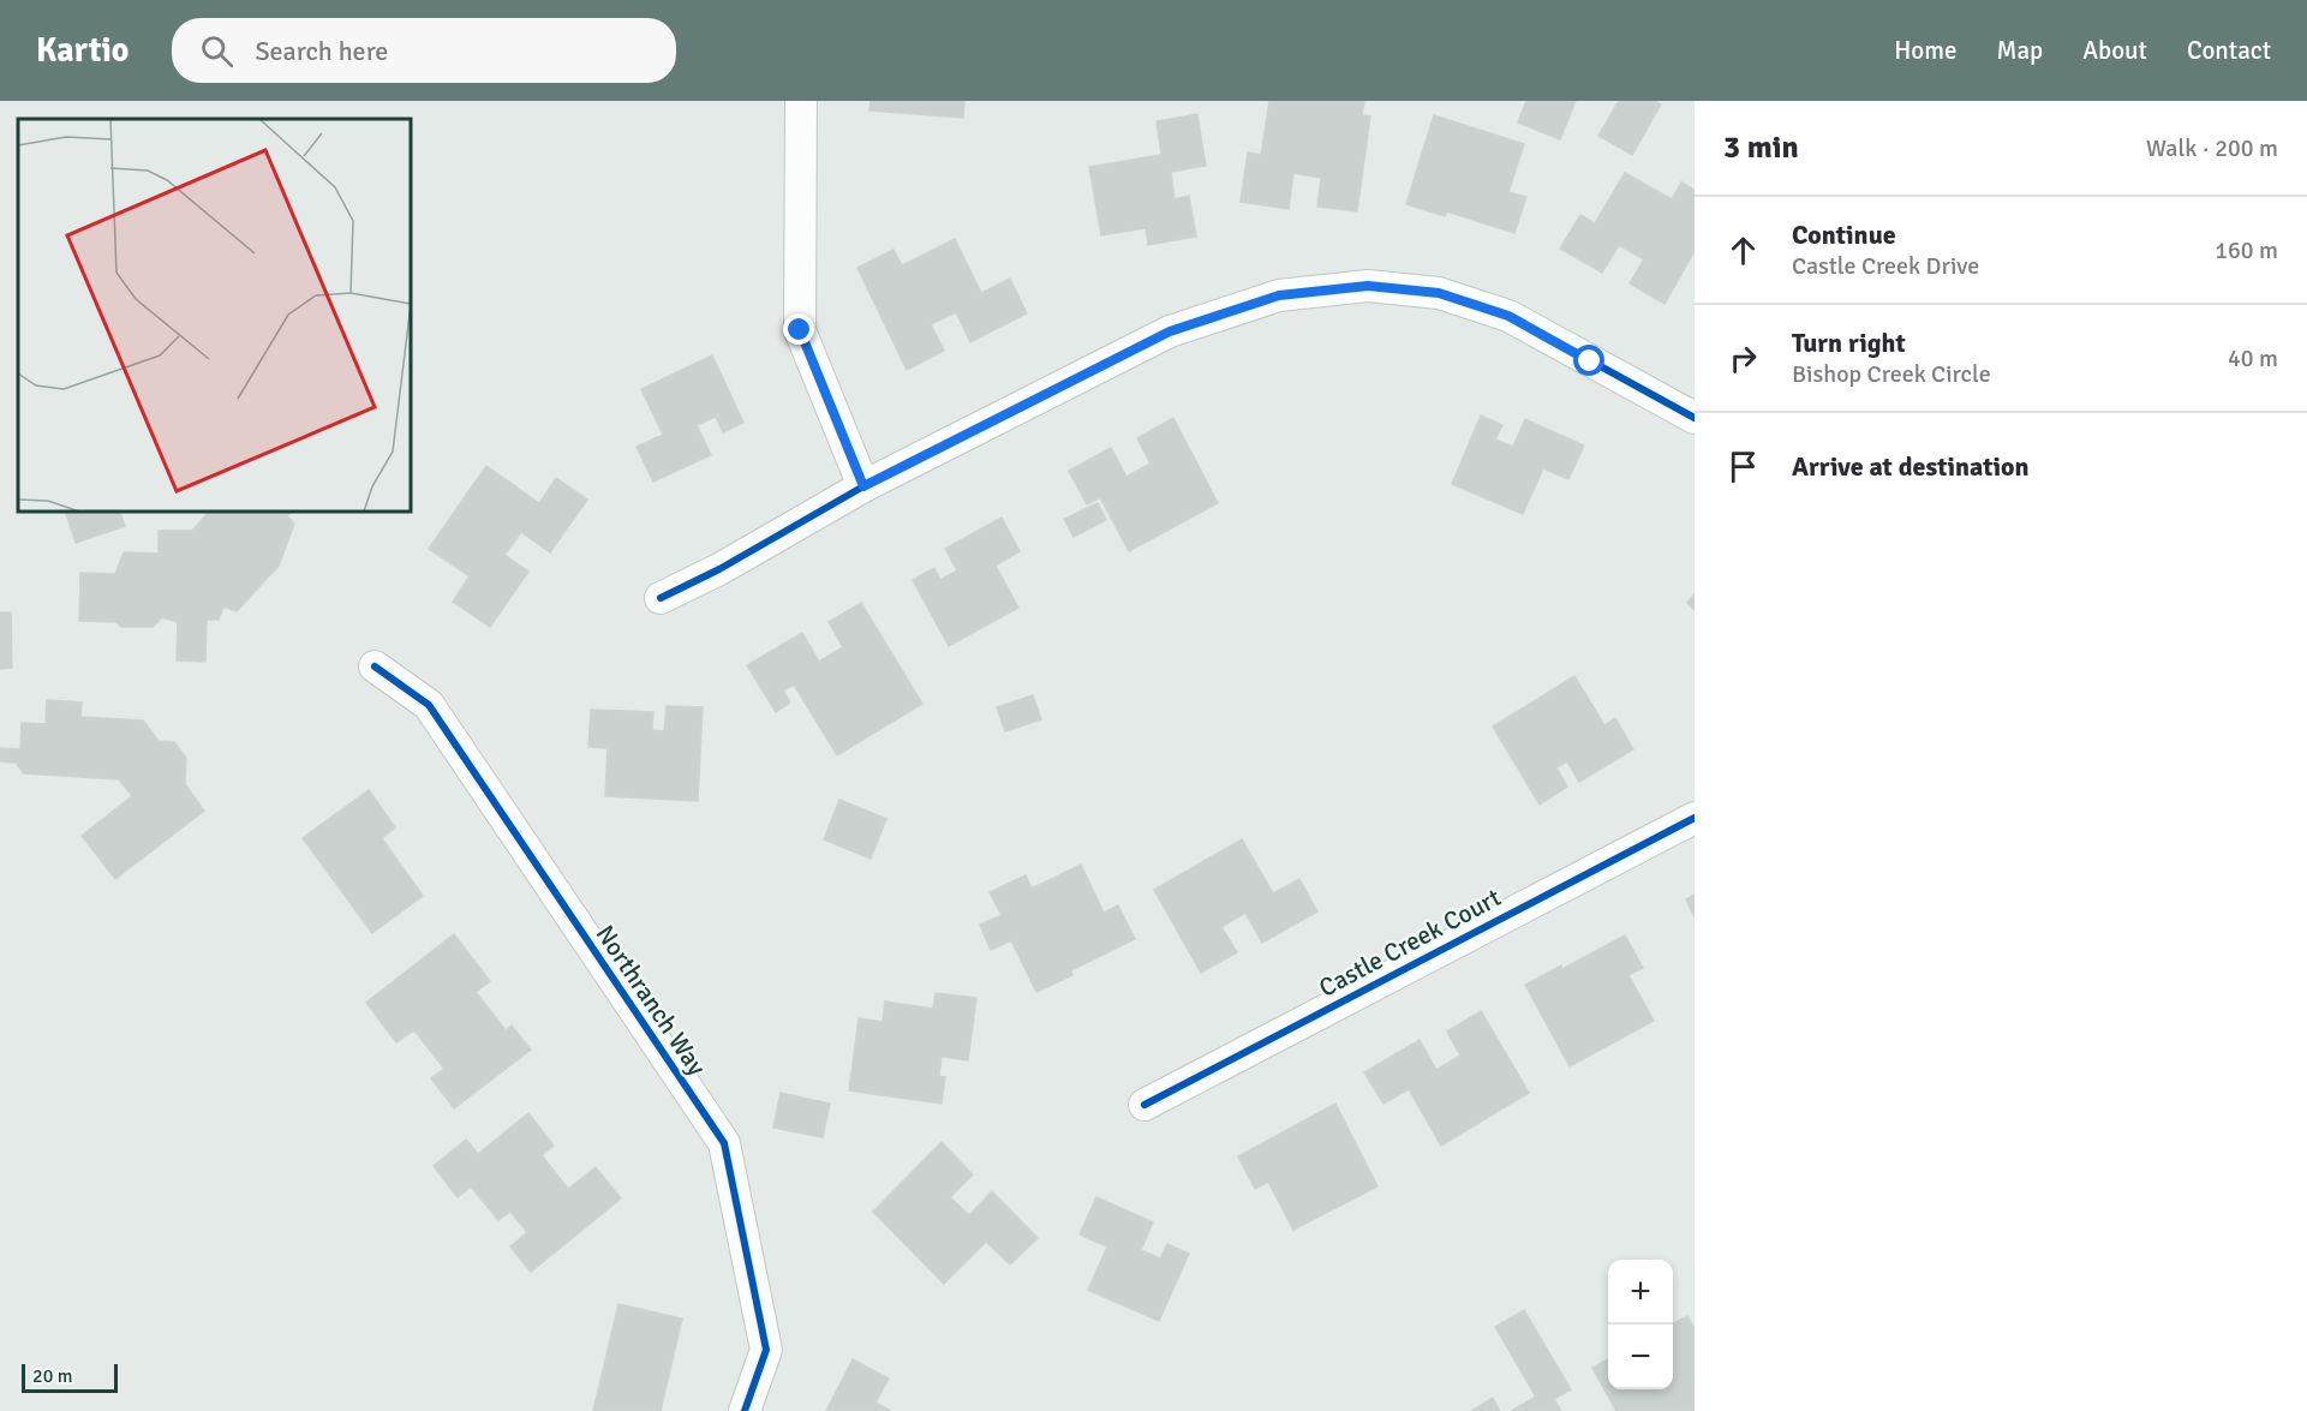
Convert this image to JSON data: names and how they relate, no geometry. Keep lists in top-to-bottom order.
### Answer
{
  "streets": {
    "street": ["Castle Creek Court", "Northranch Way"]
  },
  "scale_bar": "20 m",
  "page": {
    "header": "Kartio",
    "search": "Search here",
    "nav": [
      "Home",
      "Map",
      "About",
      "Contact"
    ],
    "heading": ["3 min", "Walk · 200 m"],
    "list": [
      ["Continue", "Castle Creek Drive", "160 m"],
      ["Turn right", "Bishop Creek Circle", "40 m"],
      "Arrive at destination"
    ],
    "map_buttons": ["+", "−"],
    "scale": "20 m"
  }
}
